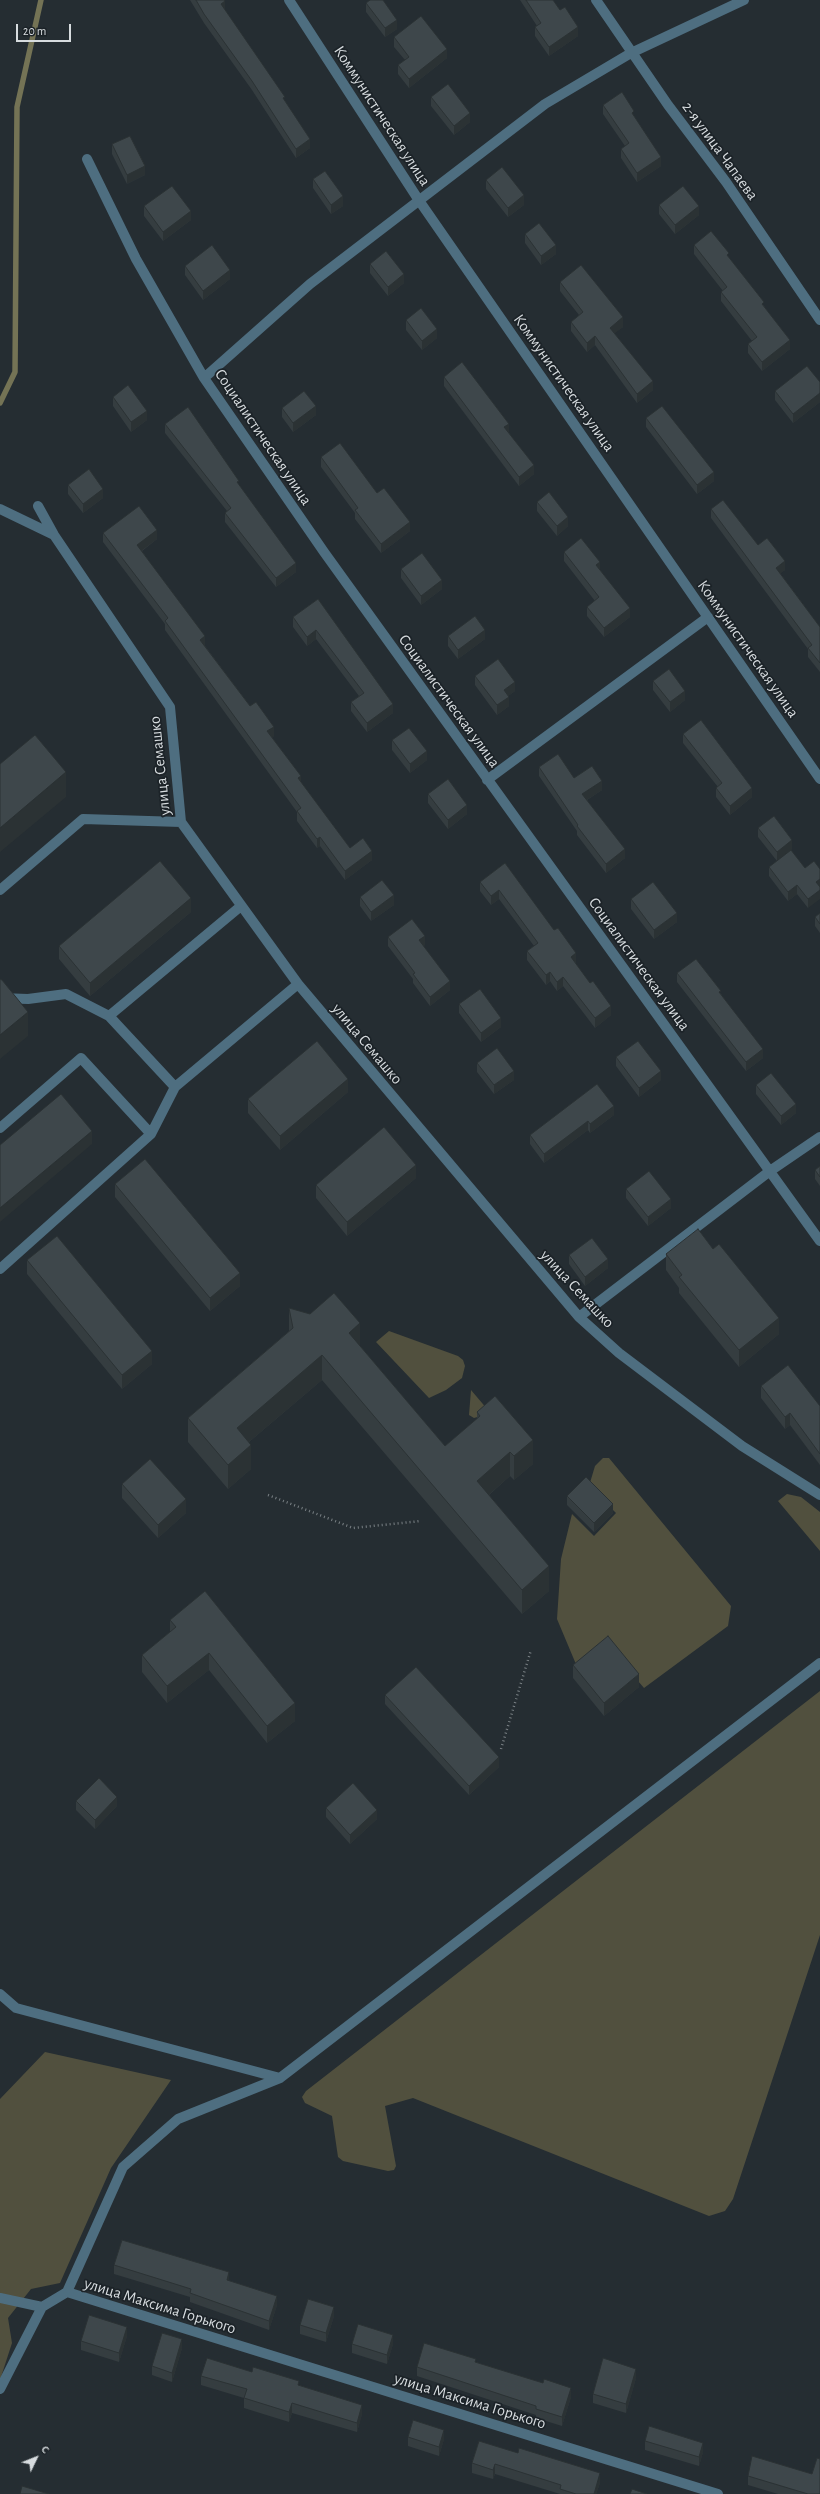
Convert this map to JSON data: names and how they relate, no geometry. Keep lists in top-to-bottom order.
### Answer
{
  "streets": {
    "street": [
      "Коммунистическая улица",
      "2-я улица Чапаева",
      "Социалистическая улица",
      "улица Семашко",
      "улица Максима Горького"
    ]
  },
  "scale_bar": "20 m",
  "north": "top right"
}
